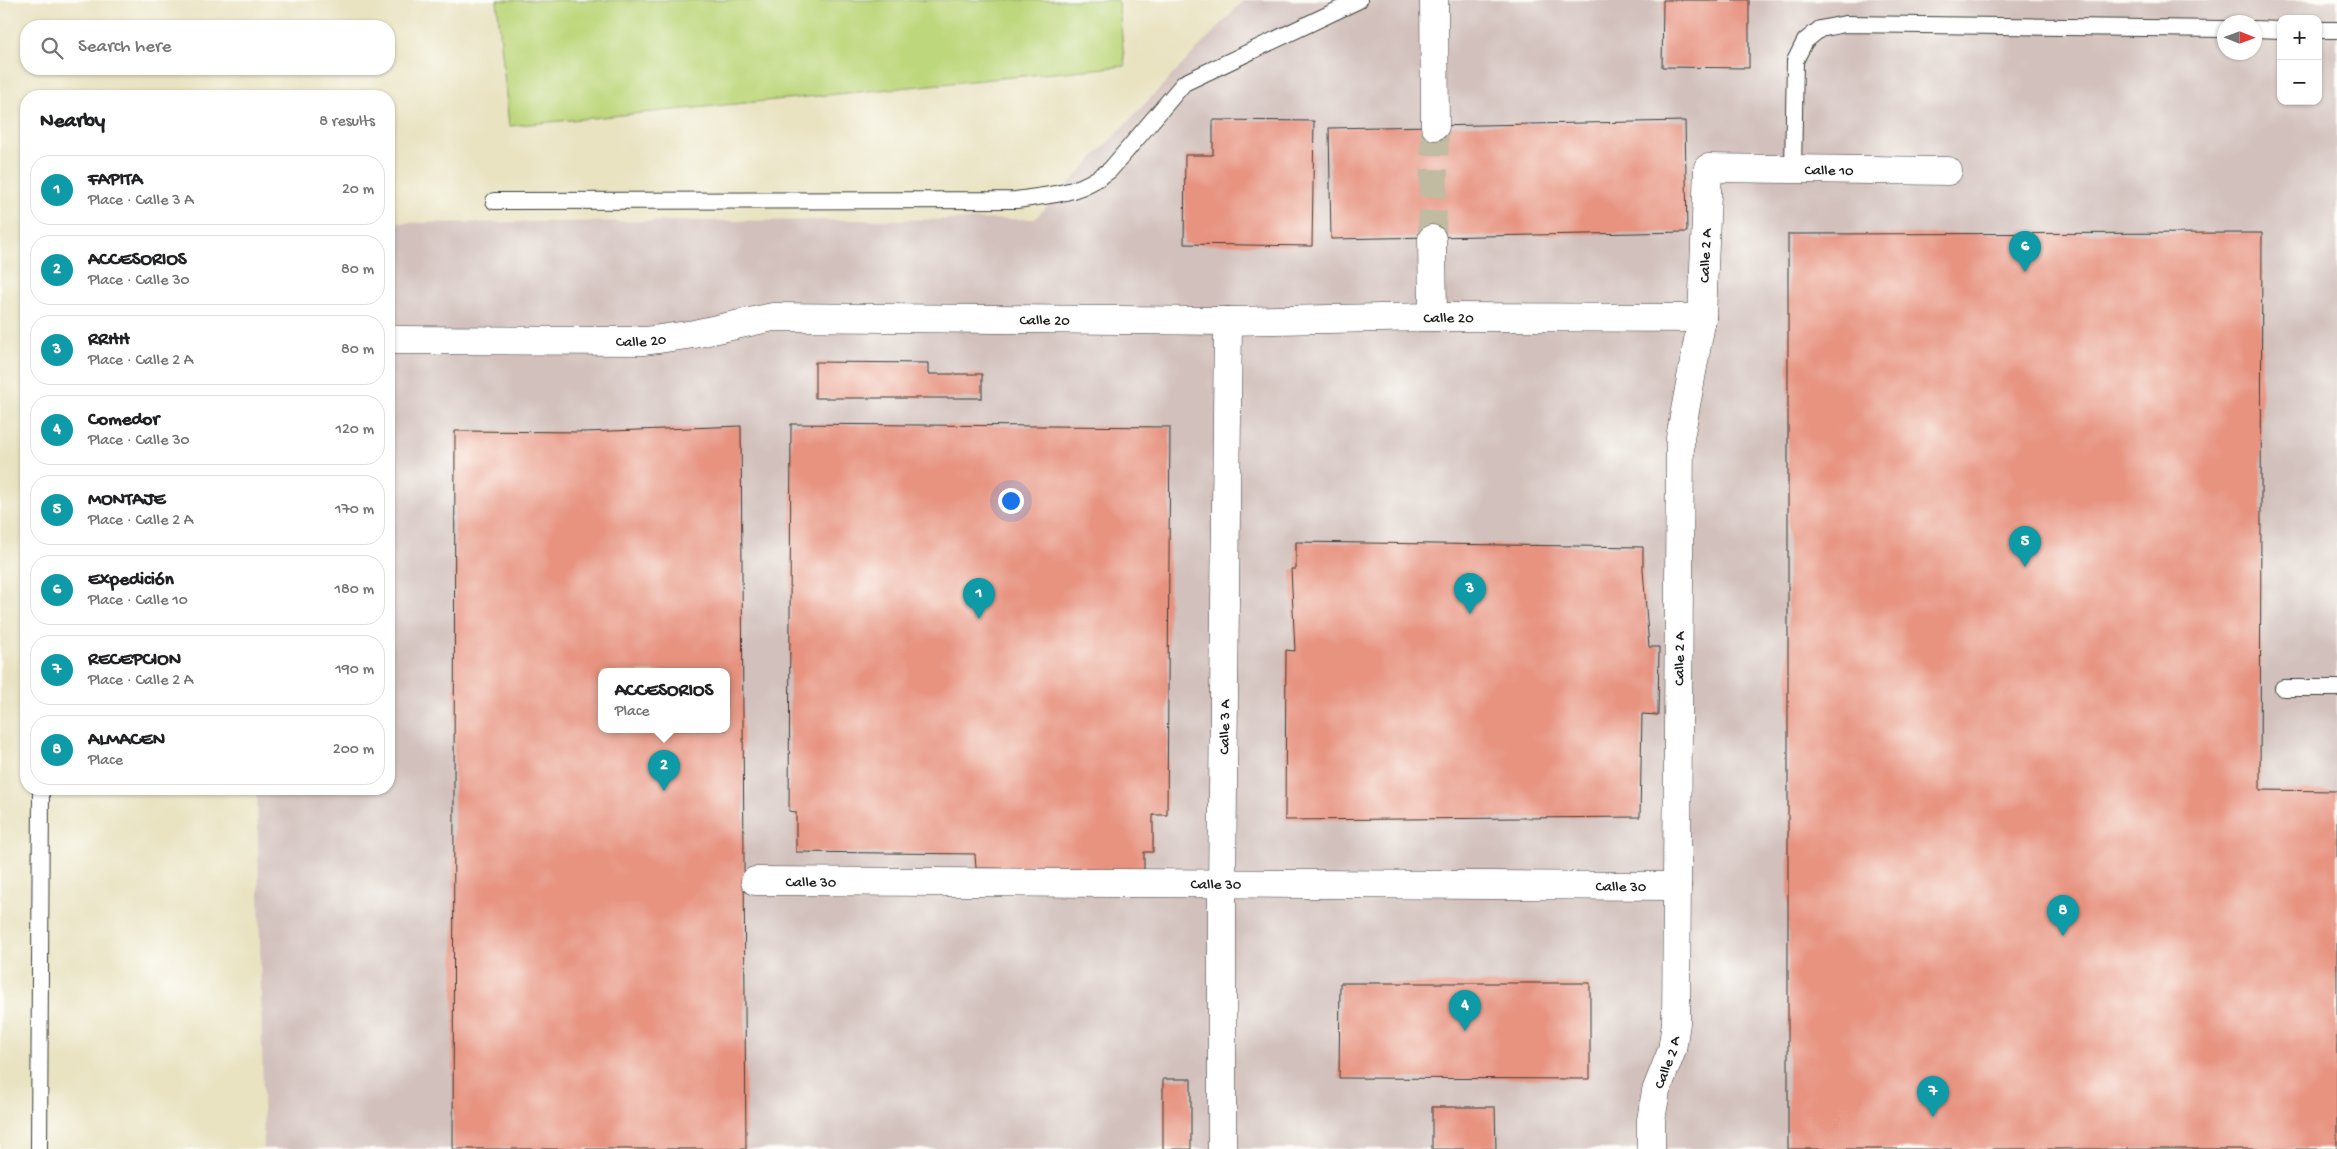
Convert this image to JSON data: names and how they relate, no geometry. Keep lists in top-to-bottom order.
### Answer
{
  "streets": {
    "street": [
      "Calle 10",
      "Calle 2 A",
      "Calle 20",
      "Calle 3 A",
      "Calle 30"
    ]
  },
  "crossings": [
    ["Calle 10", "Calle 2 A"],
    ["Calle 2 A", "Calle 20"],
    ["Calle 2 A", "Calle 30"],
    ["Calle 20", "Calle 3 A"],
    ["Calle 3 A", "Calle 30"]
  ],
  "north": "right",
  "page": {
    "map_buttons": ["+", "−"],
    "search": "Search here",
    "heading": ["Nearby", "8 results"],
    "list": [
      {
        "mark": "1",
        "name": "FAPITA",
        "note": "Place · Calle 3 A",
        "value": "20 m"
      },
      {
        "mark": "2",
        "name": "ACCESORIOS",
        "note": "Place · Calle 30",
        "value": "80 m"
      },
      {
        "mark": "3",
        "name": "RRHH",
        "note": "Place · Calle 2 A",
        "value": "80 m"
      },
      {
        "mark": "4",
        "name": "Comedor",
        "note": "Place · Calle 30",
        "value": "120 m"
      },
      {
        "mark": "5",
        "name": "MONTAJE",
        "note": "Place · Calle 2 A",
        "value": "170 m"
      },
      {
        "mark": "6",
        "name": "Expedición",
        "note": "Place · Calle 10",
        "value": "180 m"
      },
      {
        "mark": "7",
        "name": "RECEPCION",
        "note": "Place · Calle 2 A",
        "value": "190 m"
      },
      {
        "mark": "8",
        "name": "ALMACEN",
        "note": "Place",
        "value": "200 m"
      }
    ],
    "pins": [
      "6",
      "5",
      "3",
      "1",
      "2",
      "8",
      "4",
      "7"
    ],
    "popup": ["ACCESORIOS", "Place"]
  }
}
